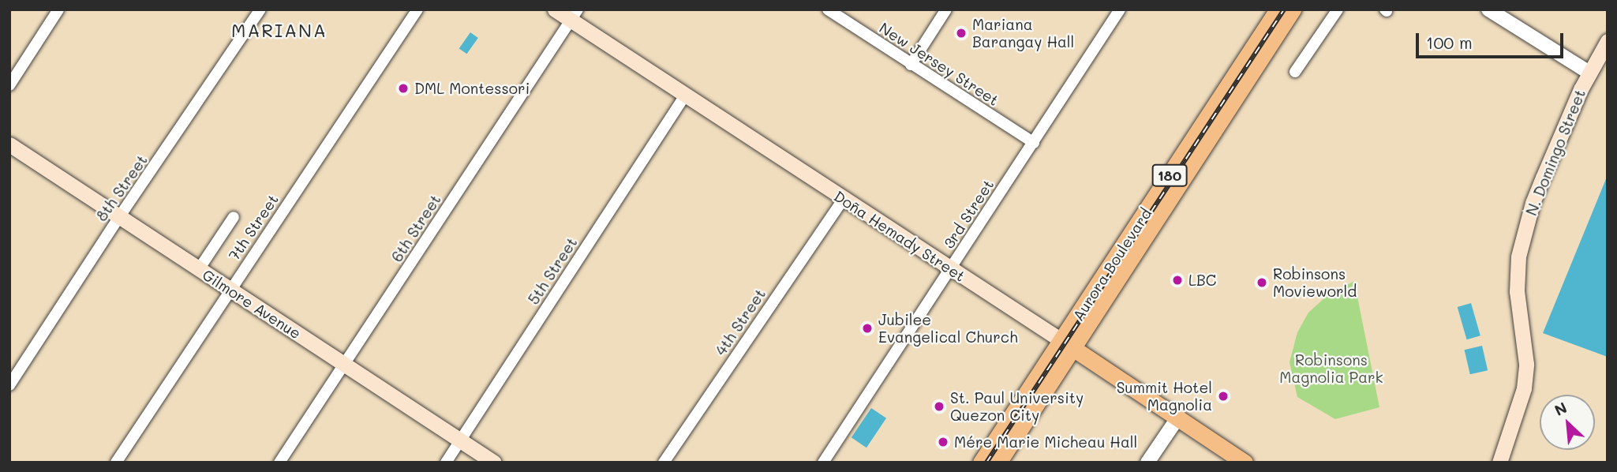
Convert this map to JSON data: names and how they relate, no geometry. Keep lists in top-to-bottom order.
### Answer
{
  "streets": {
    "main road": [
      "N. Domingo Street",
      "180",
      "Doña Hemady Street",
      "Aurora Boulevard",
      "Gilmore Avenue"
    ],
    "street": [
      "New Jersey Street",
      "8th Street",
      "3rd Street",
      "7th Street",
      "6th Street",
      "5th Street",
      "4th Street"
    ]
  },
  "crossings": [
    ["New Jersey Street", "3rd Street"],
    ["8th Street", "Gilmore Avenue"],
    ["3rd Street", "Doña Hemady Street"],
    ["7th Street", "Gilmore Avenue"],
    ["6th Street", "Doña Hemady Street"],
    ["6th Street", "Gilmore Avenue"],
    ["Doña Hemady Street", "Aurora Boulevard"],
    ["Doña Hemady Street", "5th Street"],
    ["Doña Hemady Street", "4th Street"],
    ["5th Street", "Gilmore Avenue"]
  ],
  "districts": ["MARIANA"],
  "parks": ["Robinsons Magnolia Park"],
  "places": [
    "Mariana Barangay Hall",
    "DML Montessori",
    "LBC",
    "Robinsons Movieworld",
    "Jubilee Evangelical Church",
    "Summit Hotel Magnolia",
    "St. Paul University Quezon City",
    "Mére Marie Micheau Hall"
  ],
  "scale_bar": "100 m",
  "north": "top left"
}
